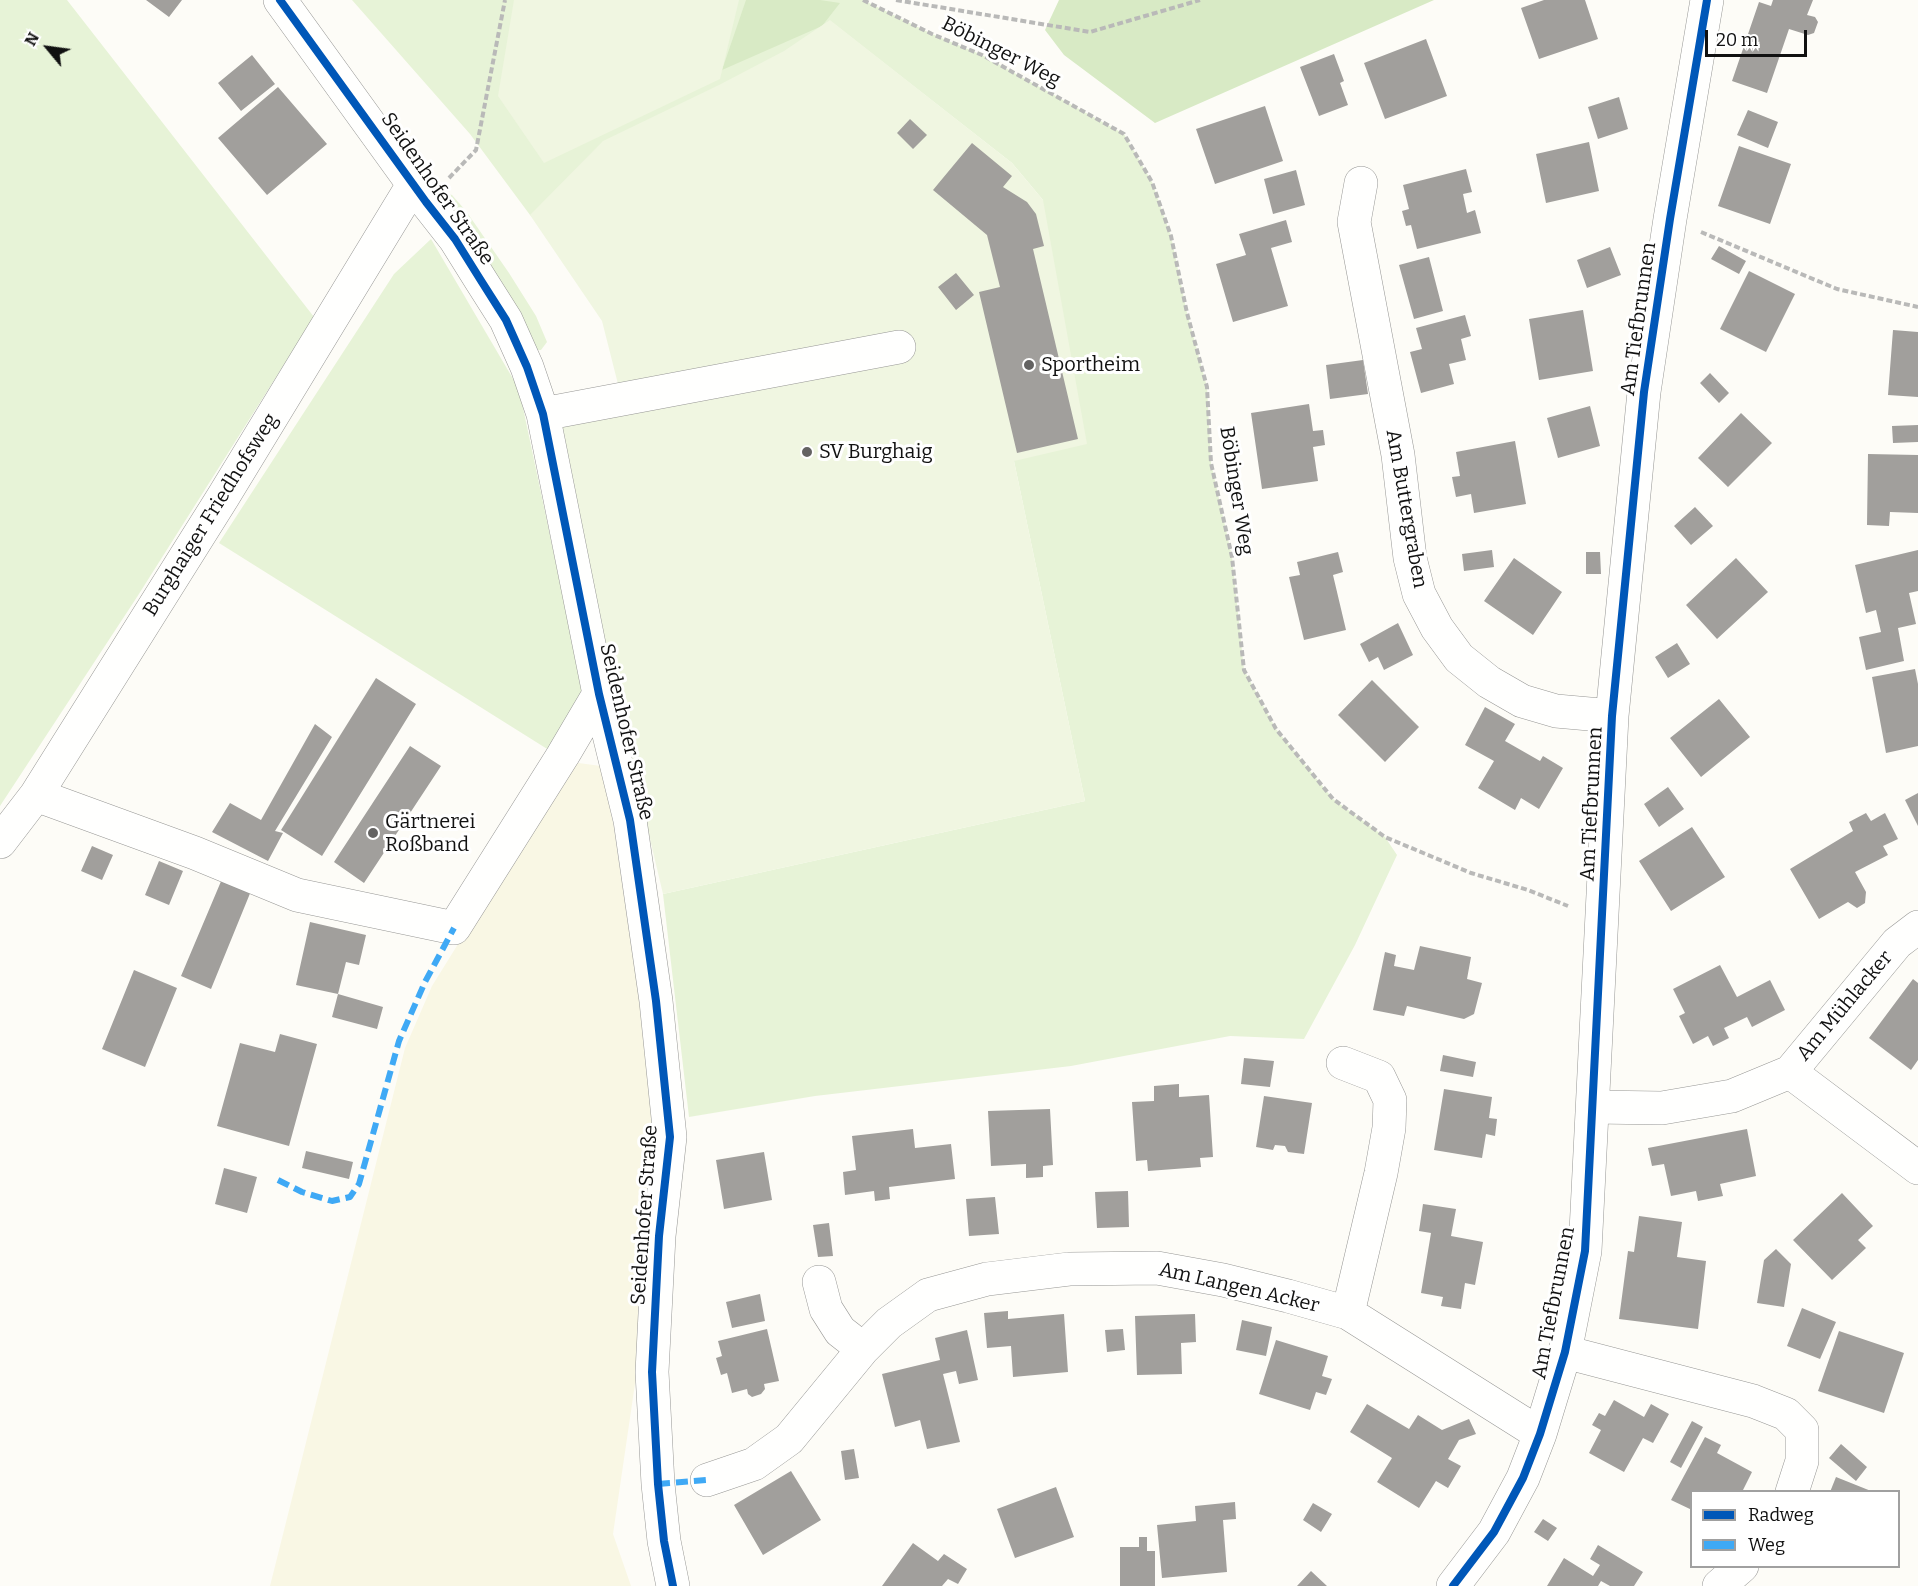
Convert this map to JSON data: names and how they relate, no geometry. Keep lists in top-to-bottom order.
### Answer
{
  "streets": {
    "street": [
      "Seidenhofer Straße",
      "Am Tiefbrunnen",
      "Am Buttergraben",
      "Burghaiger Friedhofsweg",
      "Am Mühlacker",
      "Am Langen Acker"
    ],
    "path": ["Böbinger Weg"]
  },
  "crossings": [
    ["Böbinger Weg", "Am Tiefbrunnen"],
    ["Seidenhofer Straße", "Burghaiger Friedhofsweg"],
    ["Am Tiefbrunnen", "Am Buttergraben"],
    ["Am Tiefbrunnen", "Am Mühlacker"],
    ["Am Tiefbrunnen", "Am Langen Acker"]
  ],
  "places": ["Sportheim", "SV Burghaig", "Gärtnerei Roßband"],
  "legend": ["Radweg", "Weg"],
  "scale_bar": "20 m",
  "north": "top left"
}
